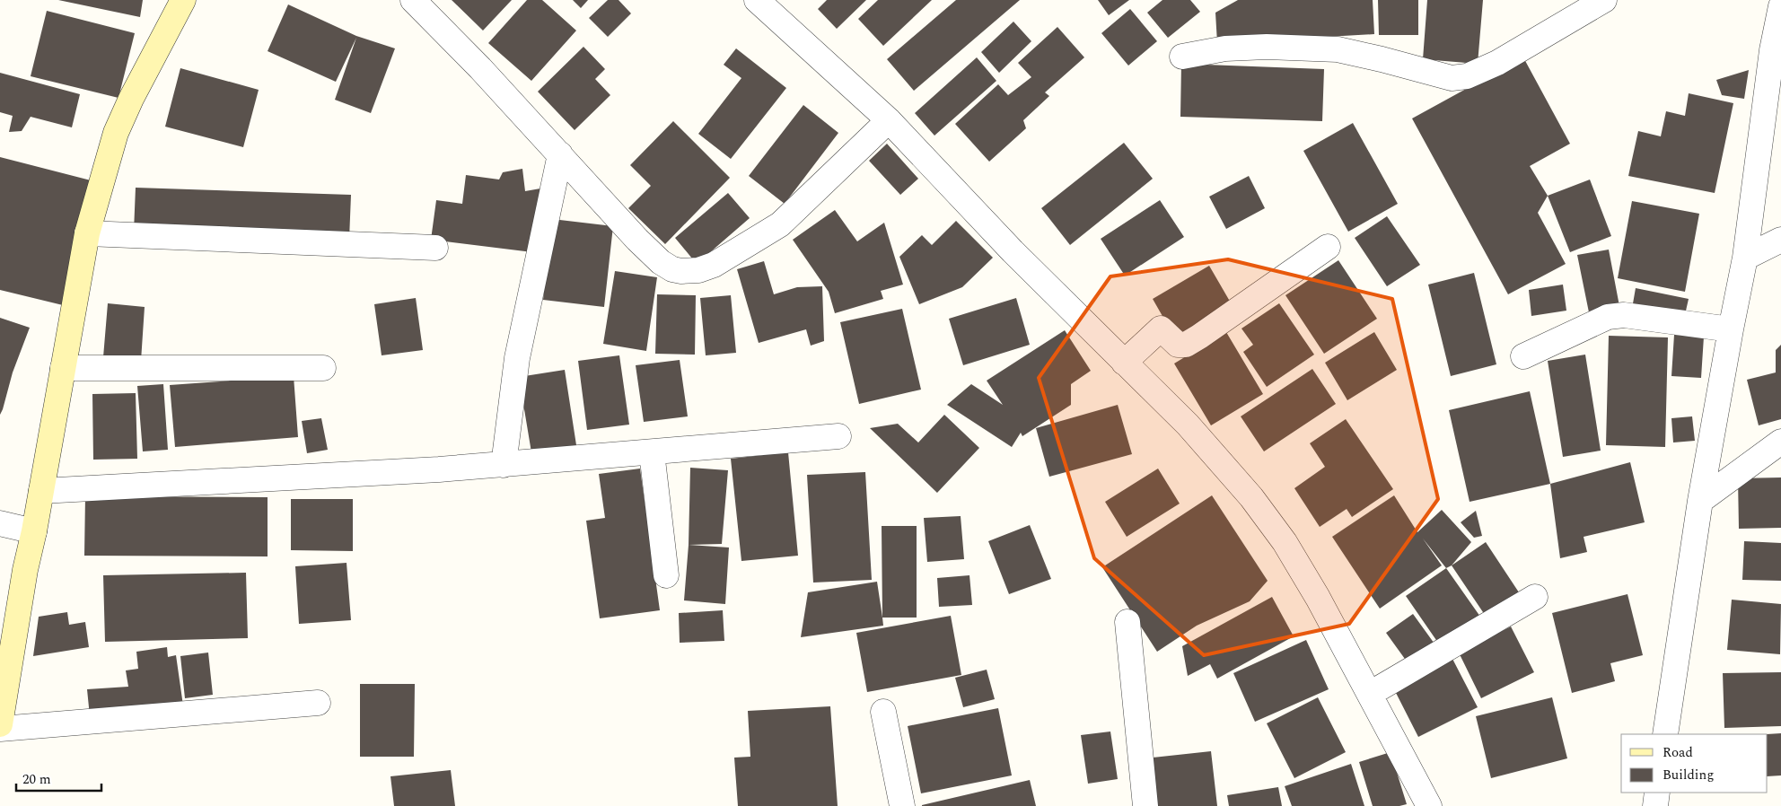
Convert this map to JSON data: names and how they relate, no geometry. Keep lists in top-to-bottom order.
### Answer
{
  "legend": ["Road", "Building"],
  "scale_bar": "20 m"
}
